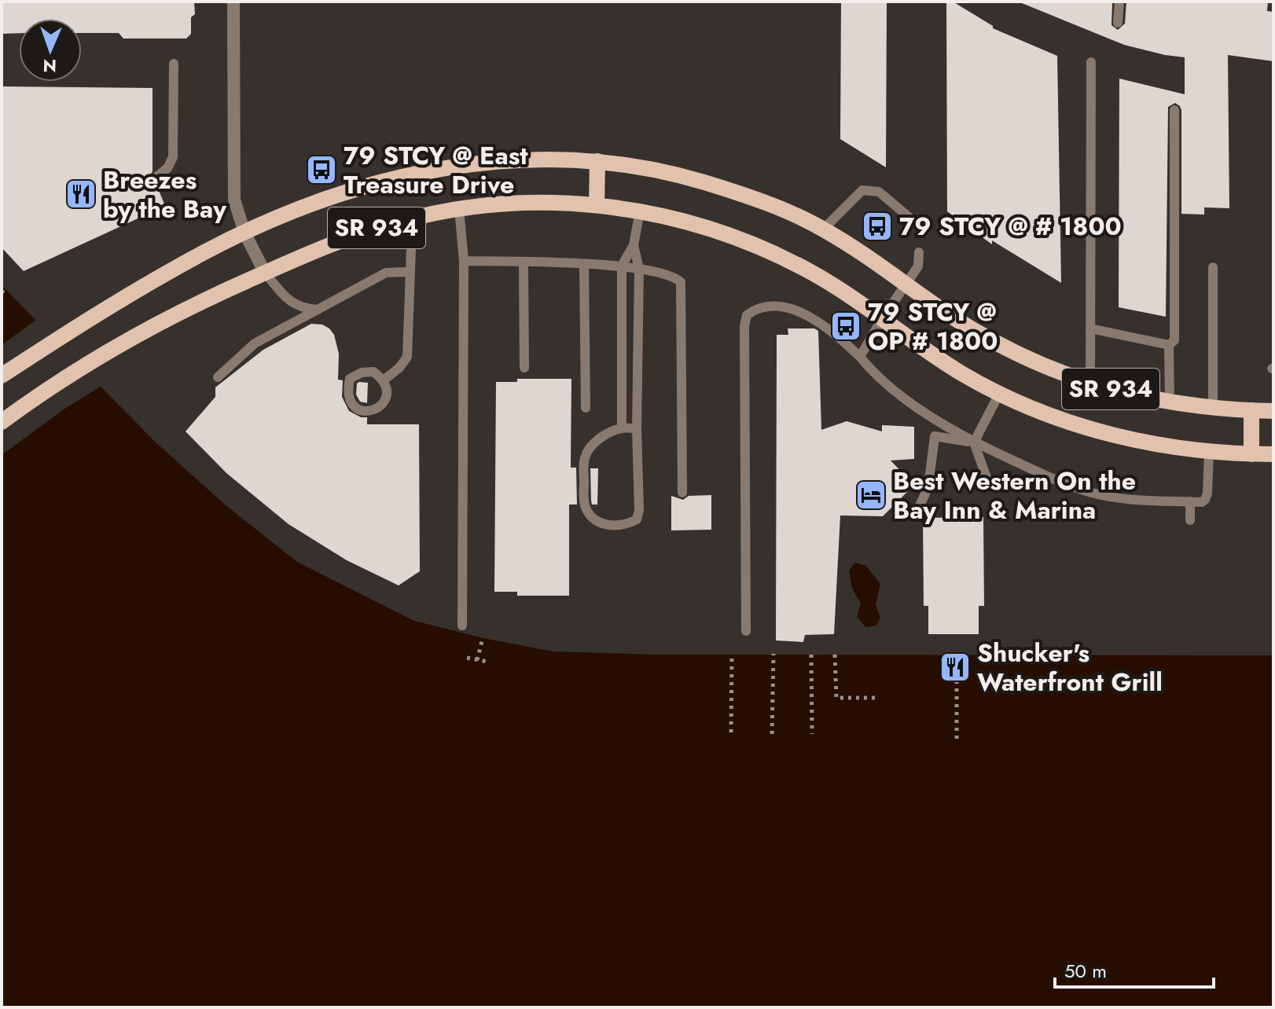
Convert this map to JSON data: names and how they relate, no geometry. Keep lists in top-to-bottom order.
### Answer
{
  "streets": {
    "main road": ["SR 934"]
  },
  "places": {
    "bus stop": ["79 STCY @ East Treasure Drive", "79 STCY @ # 1800", "79 STCY @ OP # 1800"],
    "restaurant": ["Breezes by the Bay", "Shucker's Waterfront Grill"],
    "hotel": ["Best Western On the Bay Inn & Marina"]
  },
  "scale_bar": "50 m",
  "north": "bottom"
}
